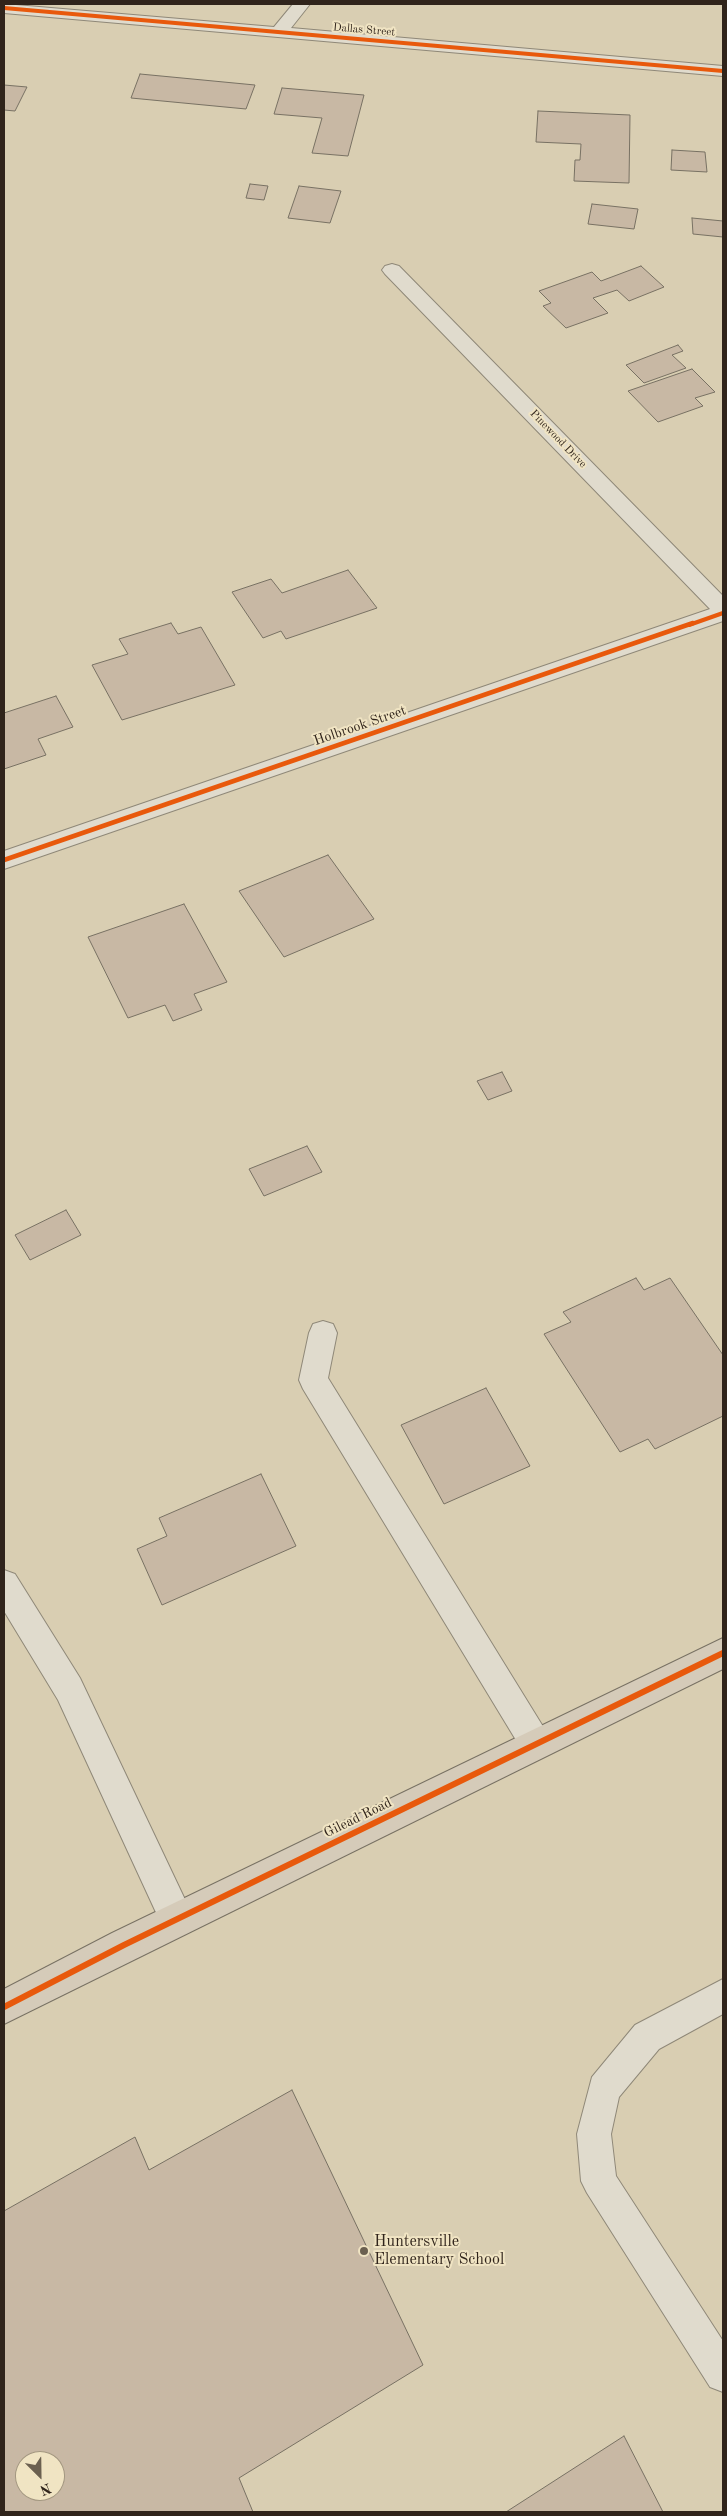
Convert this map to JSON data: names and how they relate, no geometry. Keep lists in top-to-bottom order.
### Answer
{
  "streets": {
    "main road": ["Gilead Road"],
    "street": ["Dallas Street", "Pinewood Drive", "Holbrook Street"]
  },
  "crossings": [
    ["Pinewood Drive", "Holbrook Street"]
  ],
  "places": ["Huntersville Elementary School"],
  "north": "bottom right"
}
